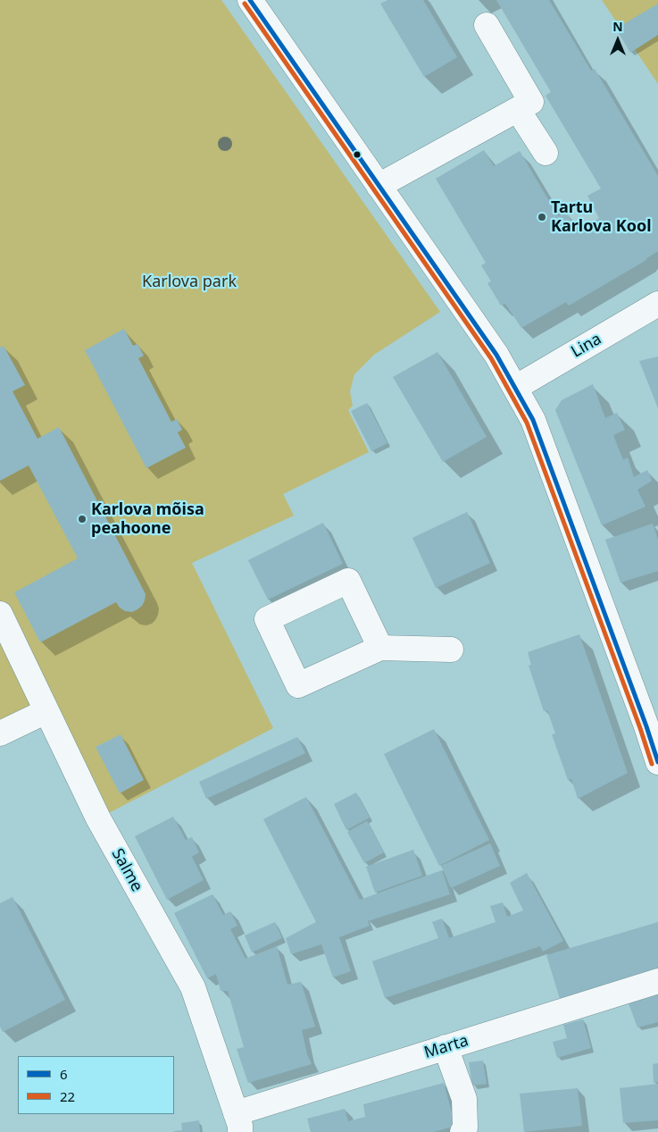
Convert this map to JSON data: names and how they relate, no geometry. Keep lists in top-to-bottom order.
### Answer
{
  "streets": {
    "street": ["Lina", "Salme", "Marta"]
  },
  "crossings": [
    ["Salme", "Marta"]
  ],
  "parks": ["Karlova park"],
  "places": ["Tartu Karlova Kool", "Karlova mõisa peahoone"],
  "lines": ["transit line 6", "transit line 22"],
  "legend": ["6", "22"],
  "north": "top"
}
